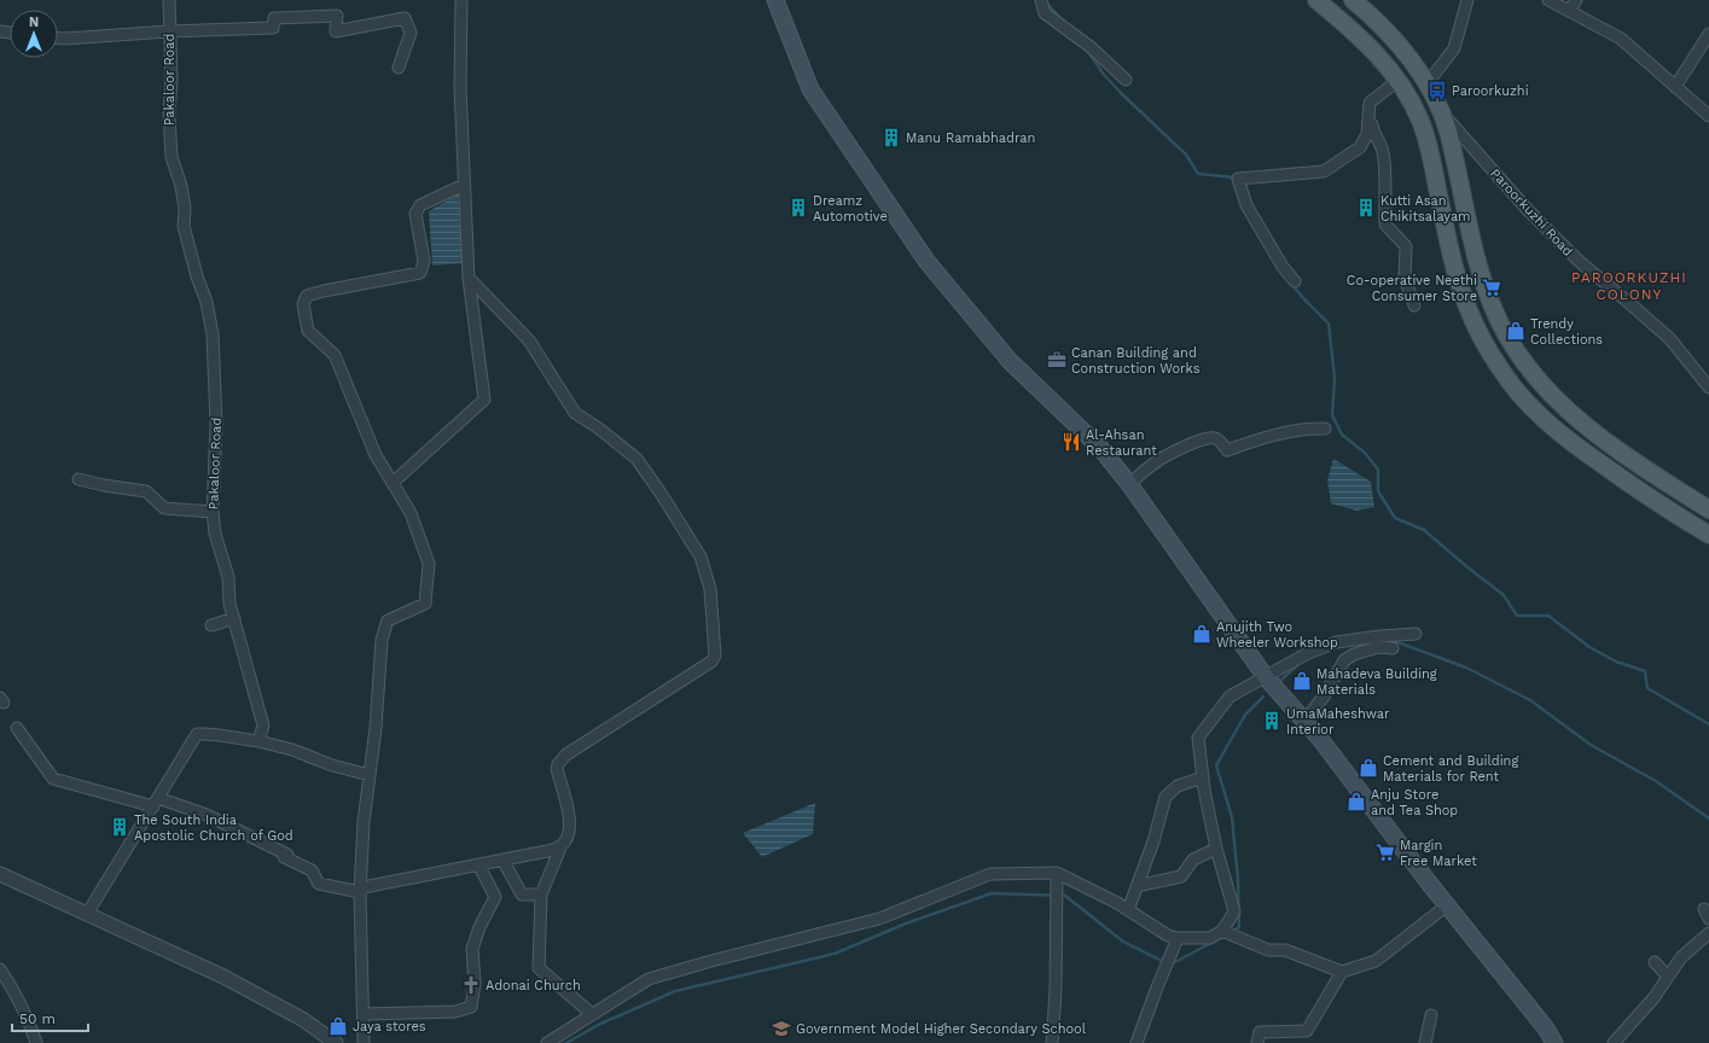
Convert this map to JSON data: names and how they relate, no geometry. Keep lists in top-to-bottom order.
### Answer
{
  "streets": {
    "street": ["Pakaloor Road", "Paroorkuzhi Road"]
  },
  "districts": ["PAROORKUZHI COLONY"],
  "places": {
    "bus stop": ["Paroorkuzhi"],
    "building": [
      "Manu Ramabhadran",
      "Dreamz Automotive",
      "Kutti Asan Chikitsalayam",
      "UmaMaheshwar Interior",
      "The South India Apostolic Church of God"
    ],
    "supermarket": ["Co-operative Neethi Consumer Store", "Margin Free Market"],
    "shop": [
      "Trendy Collections",
      "Anujith Two Wheeler Workshop",
      "Mahadeva Building Materials",
      "Cement and Building Materials for Rent",
      "Anju Store and Tea Shop",
      "Jaya stores"
    ],
    "office": ["Canan Building and Construction Works"],
    "restaurant": ["Al-Ahsan Restaurant"],
    "church": ["Adonai Church"],
    "school or university": ["Government Model Higher Secondary School"]
  },
  "scale_bar": "50 m",
  "north": "top"
}
